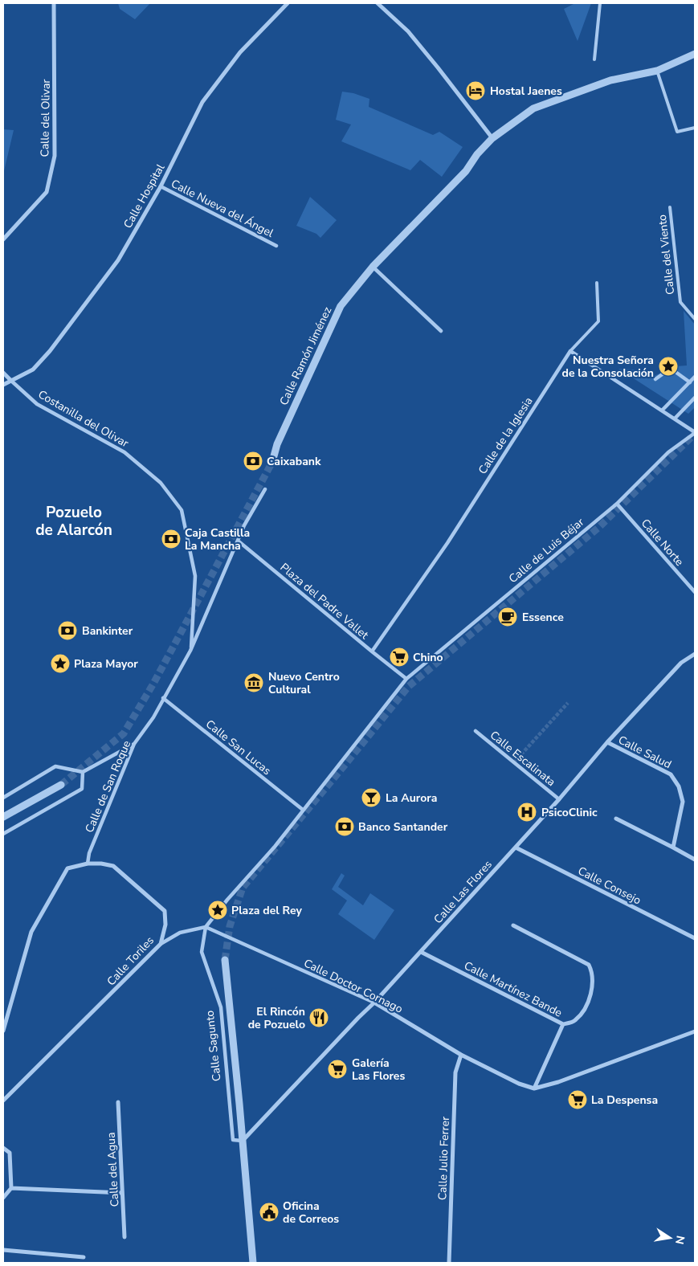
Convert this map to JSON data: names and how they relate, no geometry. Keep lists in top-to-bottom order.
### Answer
{
  "streets": {
    "street": [
      "Calle del Olivar",
      "Calle Hospital",
      "Calle Nueva del Ángel",
      "Calle Ramón Jiménez",
      "Costanilla del Olivar",
      "Calle de la Iglesia",
      "Calle Norte",
      "Calle de Luis Béjar",
      "Plaza del Padre Vallet",
      "Calle San Lucas",
      "Calle Salud",
      "Calle Escalinata",
      "Calle de San Roque",
      "Calle Consejo",
      "Calle Las Flores",
      "Calle Toriles",
      "Calle Doctor Cornago",
      "Calle Martínez Bande",
      "Calle Sagunto",
      "Calle Julio Ferrer",
      "Calle del Agua"
    ],
    "lane": ["Calle del Viento"]
  },
  "crossings": [
    ["Calle Hospital", "Calle Nueva del Ángel"],
    ["Calle Hospital", "Costanilla del Olivar"],
    ["Calle de la Iglesia", "Plaza del Padre Vallet"],
    ["Calle Norte", "Calle de Luis Béjar"],
    ["Calle de Luis Béjar", "Plaza del Padre Vallet"],
    ["Calle San Lucas", "Calle de San Roque"],
    ["Calle San Lucas", "Calle Sagunto"],
    ["Calle Salud", "Calle Las Flores"],
    ["Calle Escalinata", "Calle Las Flores"],
    ["Calle de San Roque", "Calle Toriles"],
    ["Calle Consejo", "Calle Las Flores"],
    ["Calle Las Flores", "Calle Doctor Cornago"],
    ["Calle Las Flores", "Calle Martínez Bande"],
    ["Calle Las Flores", "Calle Sagunto"],
    ["Calle Doctor Cornago", "Calle Sagunto"],
    ["Calle Doctor Cornago", "Calle Julio Ferrer"]
  ],
  "districts": ["Pozuelo de Alarcón"],
  "places": {
    "hotel": ["Hostal Jaenes"],
    "place": ["Nuestra Señora de la Consolación", "Plaza Mayor", "Plaza del Rey"],
    "bank": [
      "Caixabank",
      "Caja Castilla La Mancha",
      "Bankinter",
      "Banco Santander"
    ],
    "cafe": ["Essence"],
    "supermarket": ["Chino", "Galería Las Flores", "La Despensa"],
    "museum": ["Nuevo Centro Cultural"],
    "bar": ["La Aurora"],
    "hospital": ["PsicoClinic"],
    "restaurant": ["El Rincón de Pozuelo"],
    "public building": ["Oficina de Correos"]
  },
  "north": "right"
}
